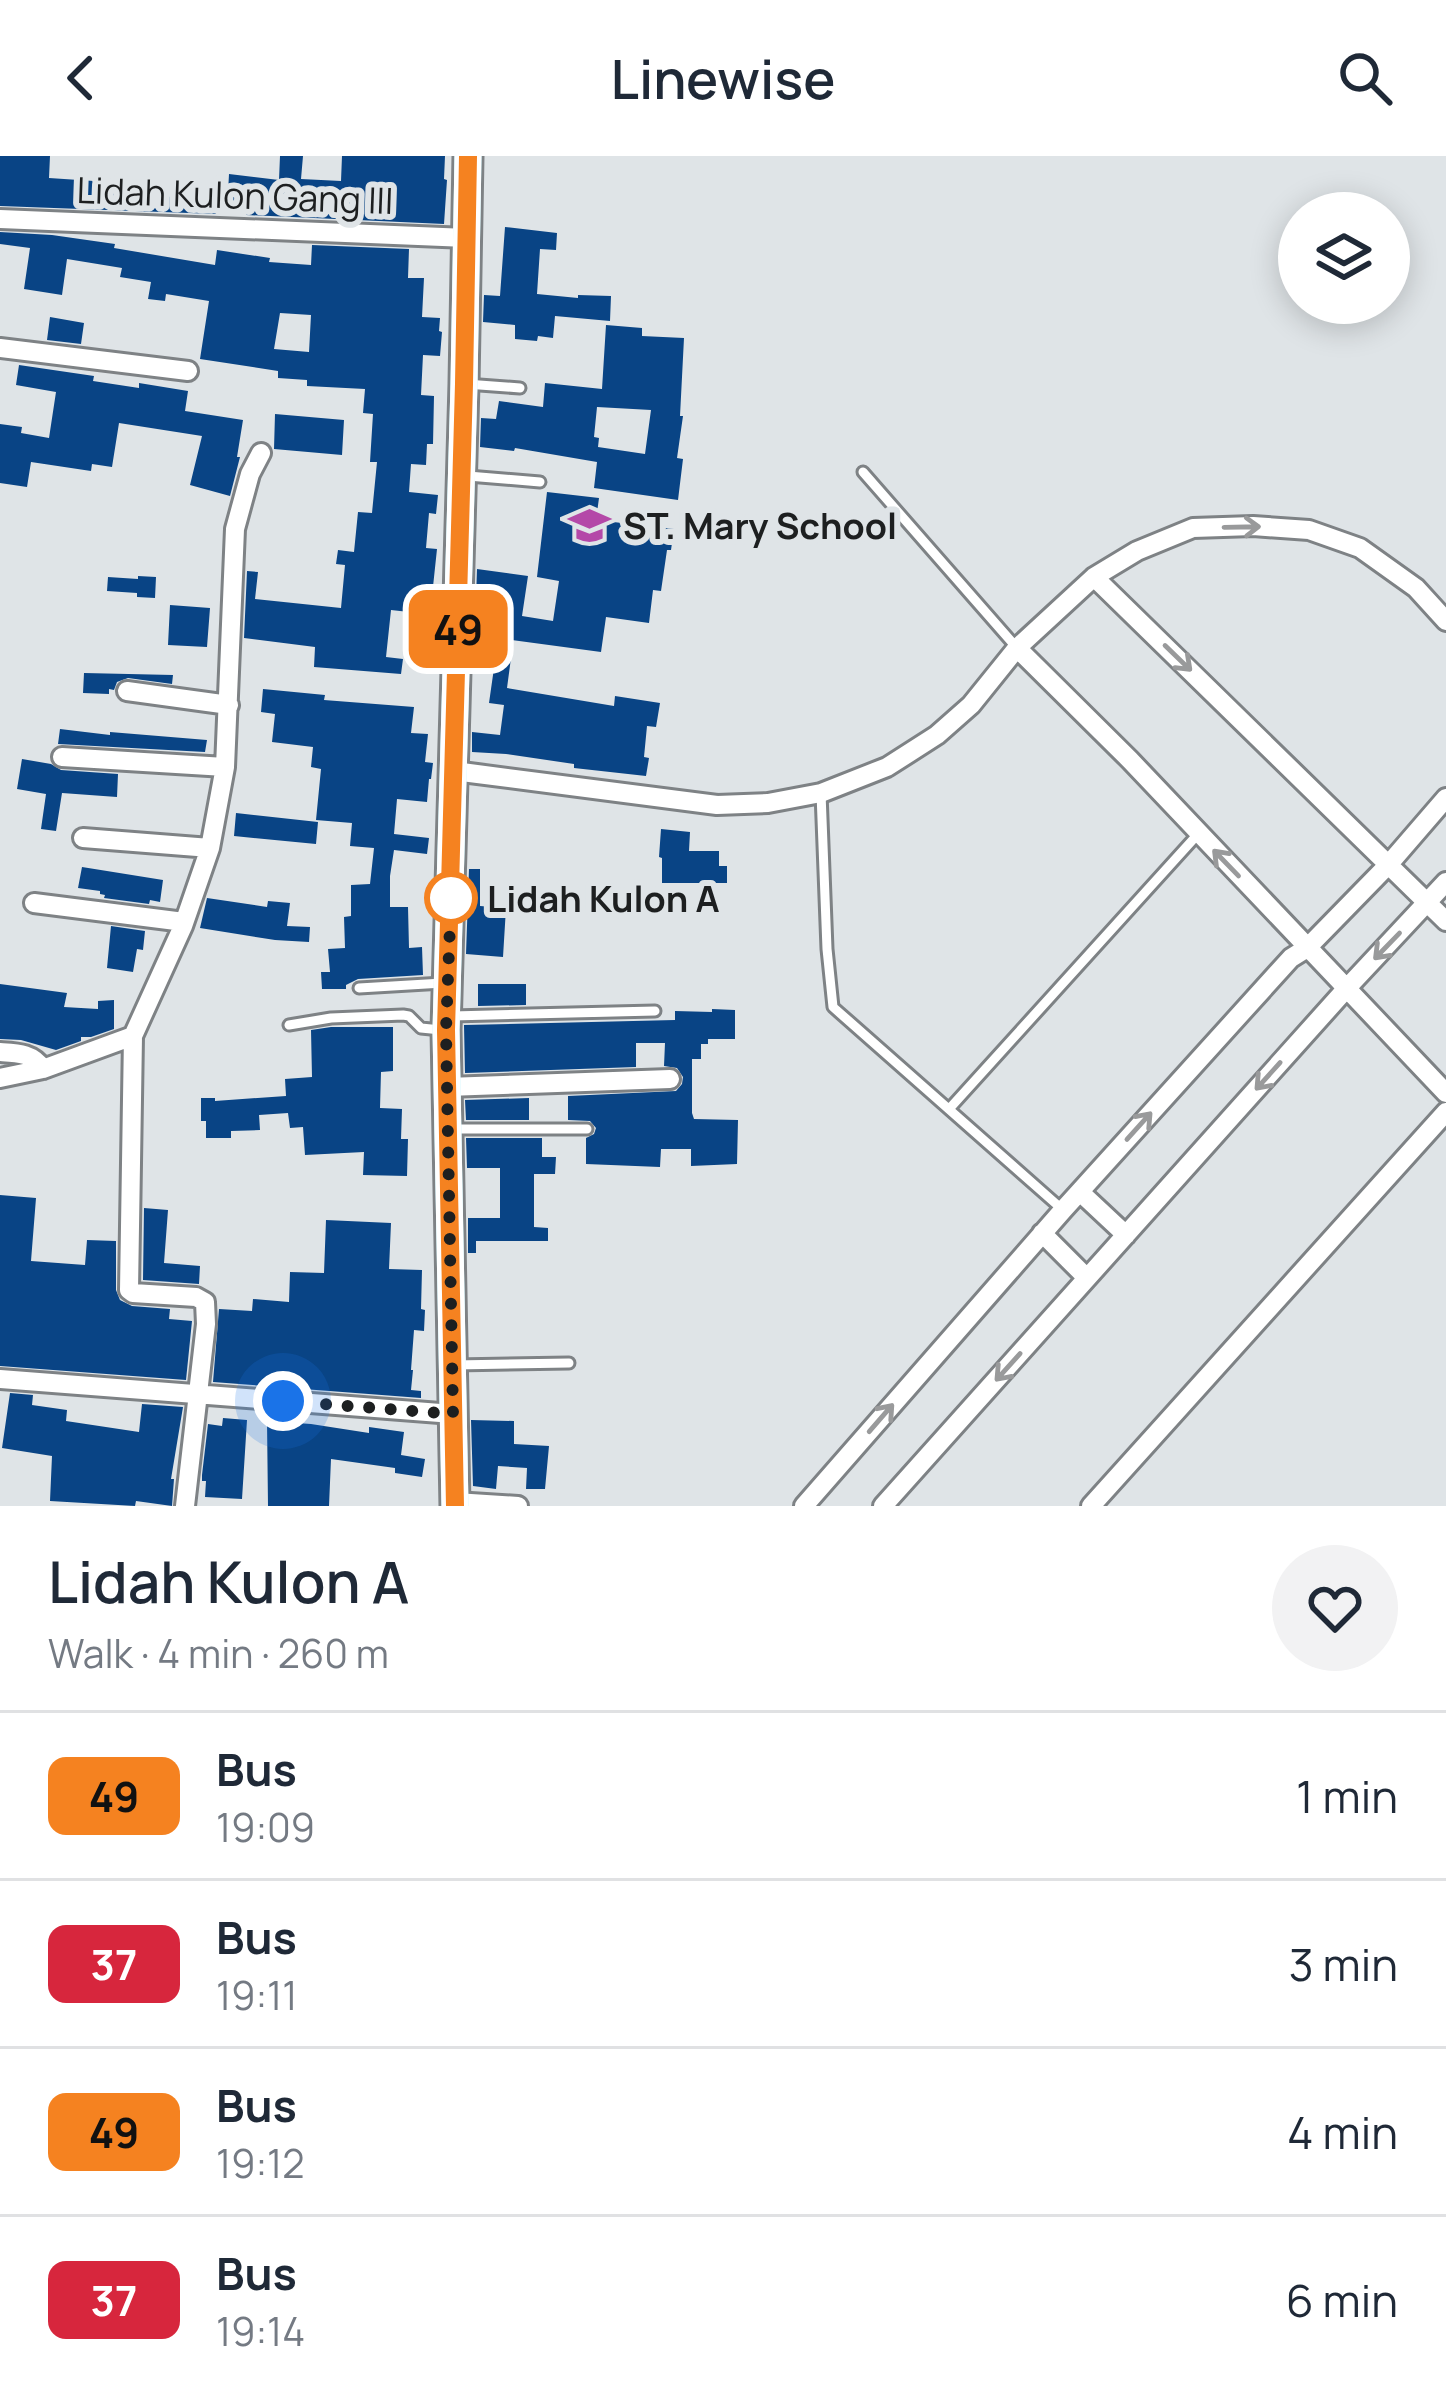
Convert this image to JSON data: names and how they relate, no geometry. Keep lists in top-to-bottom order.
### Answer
{
  "streets": {
    "street": ["Lidah Kulon Gang III"]
  },
  "places": {
    "school or university": ["ST. Mary School"],
    "other": ["Lidah Kulon A"]
  },
  "lines": ["bus line 49"],
  "page": {
    "header": "Linewise",
    "on_map": "49",
    "heading": ["Lidah Kulon A", "Walk · 4 min · 260 m"],
    "list": [
      {
        "mark": "49",
        "name": "Bus",
        "note": "19:09",
        "value": "1 min"
      },
      {
        "mark": "37",
        "name": "Bus",
        "note": "19:11",
        "value": "3 min"
      },
      {
        "mark": "49",
        "name": "Bus",
        "note": "19:12",
        "value": "4 min"
      },
      {
        "mark": "37",
        "name": "Bus",
        "note": "19:14",
        "value": "6 min"
      }
    ]
  }
}
